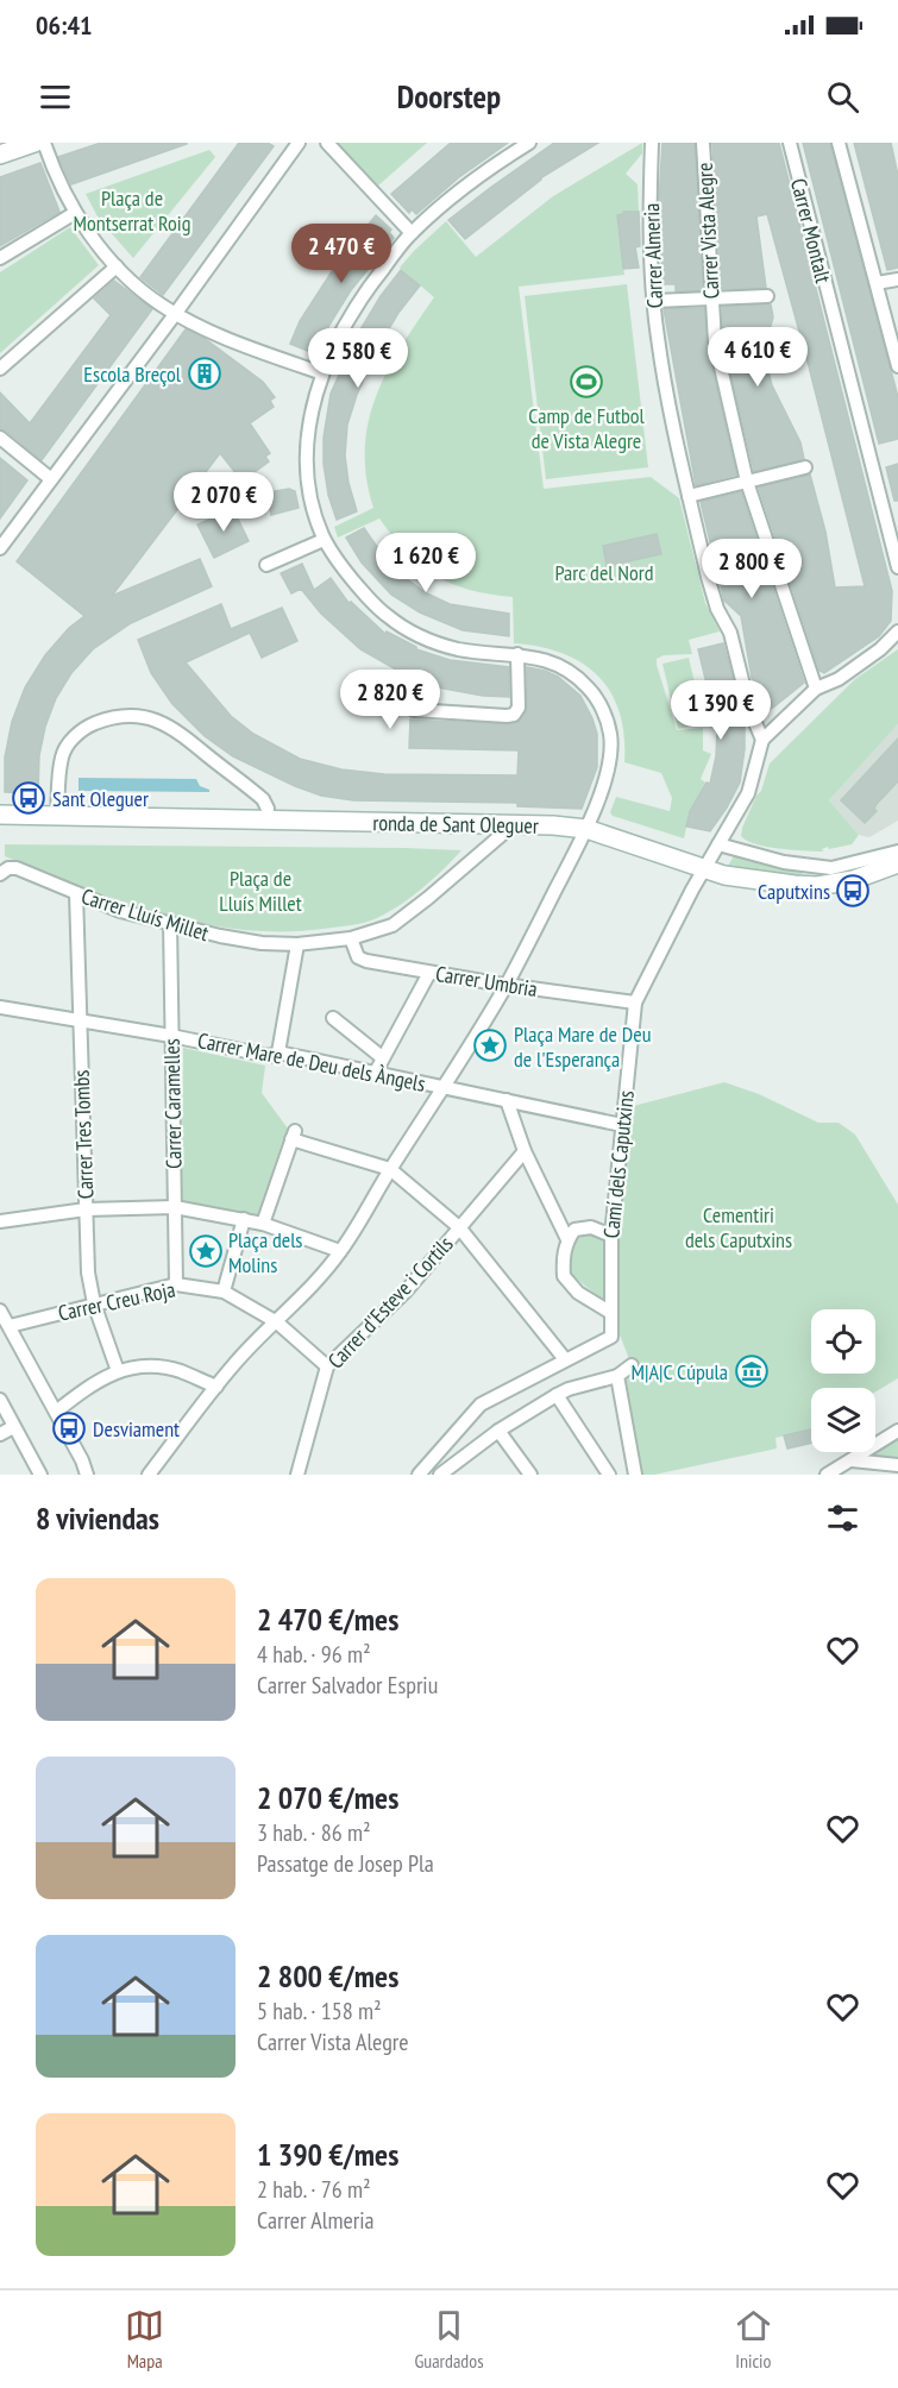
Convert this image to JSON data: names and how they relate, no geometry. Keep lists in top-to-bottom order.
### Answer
{
  "streets": {
    "street": [
      "Carrer Vista Alegre",
      "Carrer Montalt",
      "Carrer Almeria",
      "ronda de Sant Oleguer",
      "Carrer Lluís Millet",
      "Carrer Umbria",
      "Carrer Mare de Deu dels Àngels",
      "Carrer Caramelles",
      "Carrer Tres Tombs",
      "Camí dels Caputxins",
      "Carrer Creu Roja",
      "Carrer d'Esteve i Cortils"
    ]
  },
  "crossings": [
    ["Carrer Almeria", "Camí dels Caputxins"],
    ["ronda de Sant Oleguer", "Carrer Lluís Millet"],
    ["ronda de Sant Oleguer", "Camí dels Caputxins"],
    ["Carrer Lluís Millet", "Carrer Umbria"],
    ["Carrer Lluís Millet", "Carrer Caramelles"],
    ["Carrer Lluís Millet", "Carrer Tres Tombs"],
    ["Carrer Umbria", "Camí dels Caputxins"],
    ["Carrer Mare de Deu dels Àngels", "Carrer Caramelles"],
    ["Carrer Mare de Deu dels Àngels", "Carrer Tres Tombs"],
    ["Carrer Mare de Deu dels Àngels", "Camí dels Caputxins"],
    ["Carrer Caramelles", "Carrer Creu Roja"],
    ["Carrer Tres Tombs", "Carrer Creu Roja"],
    ["Carrer Creu Roja", "Carrer d'Esteve i Cortils"]
  ],
  "parks": [
    "Plaça de Montserrat Roig",
    "Parc del Nord",
    "Plaça de Lluís Millet",
    "Cementiri dels Caputxins"
  ],
  "places": {
    "building": ["Escola Breçol"],
    "sports": ["Camp de Futbol de Vista Alegre"],
    "bus stop": ["Sant Oleguer", "Caputxins", "Desviament"],
    "place": ["Plaça Mare de Deu de l'Esperança", "Plaça dels Molins"],
    "museum": ["M|A|C Cúpula"]
  },
  "page": {
    "status": "06:41",
    "header": "Doorstep",
    "price": [
      "2 470 €",
      "4 610 €",
      "2 580 €",
      "2 070 €",
      "1 620 €",
      "2 800 €",
      "2 820 €",
      "1 390 €"
    ],
    "heading": "8 viviendas",
    "list": [
      {
        "name": "2 470 €/mes",
        "note": "4 hab. · 96 m² · Carrer Salvador Espriu"
      },
      {
        "name": "2 070 €/mes",
        "note": "3 hab. · 86 m² · Passatge de Josep Pla"
      },
      {
        "name": "2 800 €/mes",
        "note": "5 hab. · 158 m² · Carrer Vista Alegre"
      },
      {
        "name": "1 390 €/mes",
        "note": "2 hab. · 76 m² · Carrer Almeria"
      }
    ],
    "tabs": ["Mapa", "Guardados", "Inicio"]
  }
}
